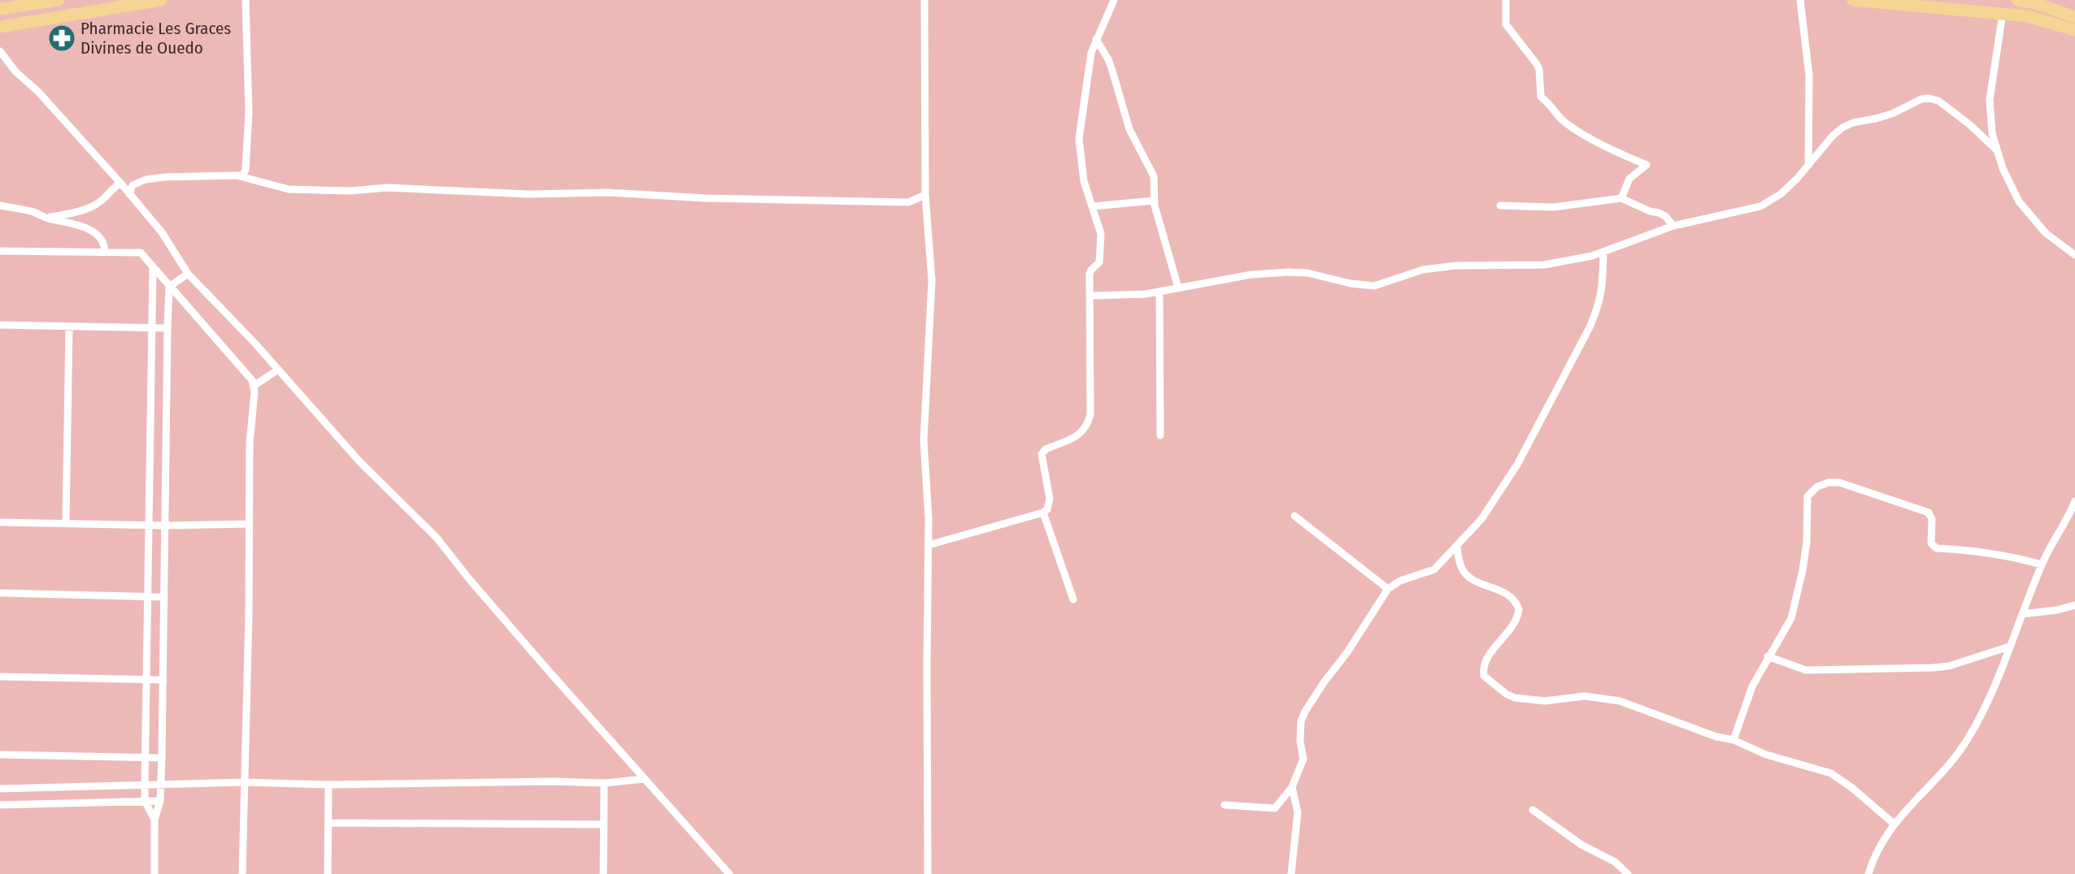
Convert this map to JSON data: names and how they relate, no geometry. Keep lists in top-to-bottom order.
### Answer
{
  "places": {
    "pharmacy": ["Pharmacie Les Graces Divines de Ouedo"]
  }
}
